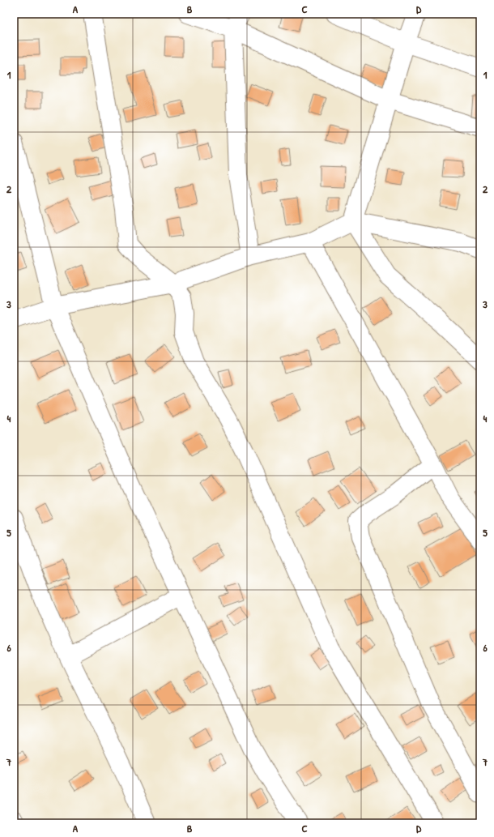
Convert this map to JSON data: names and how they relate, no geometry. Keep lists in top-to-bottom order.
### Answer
{
  "grid": {
    "columns": [
      "A",
      "B",
      "C",
      "D"
    ],
    "rows": [
      "1",
      "2",
      "3",
      "4",
      "5",
      "6",
      "7"
    ]
  }
}
